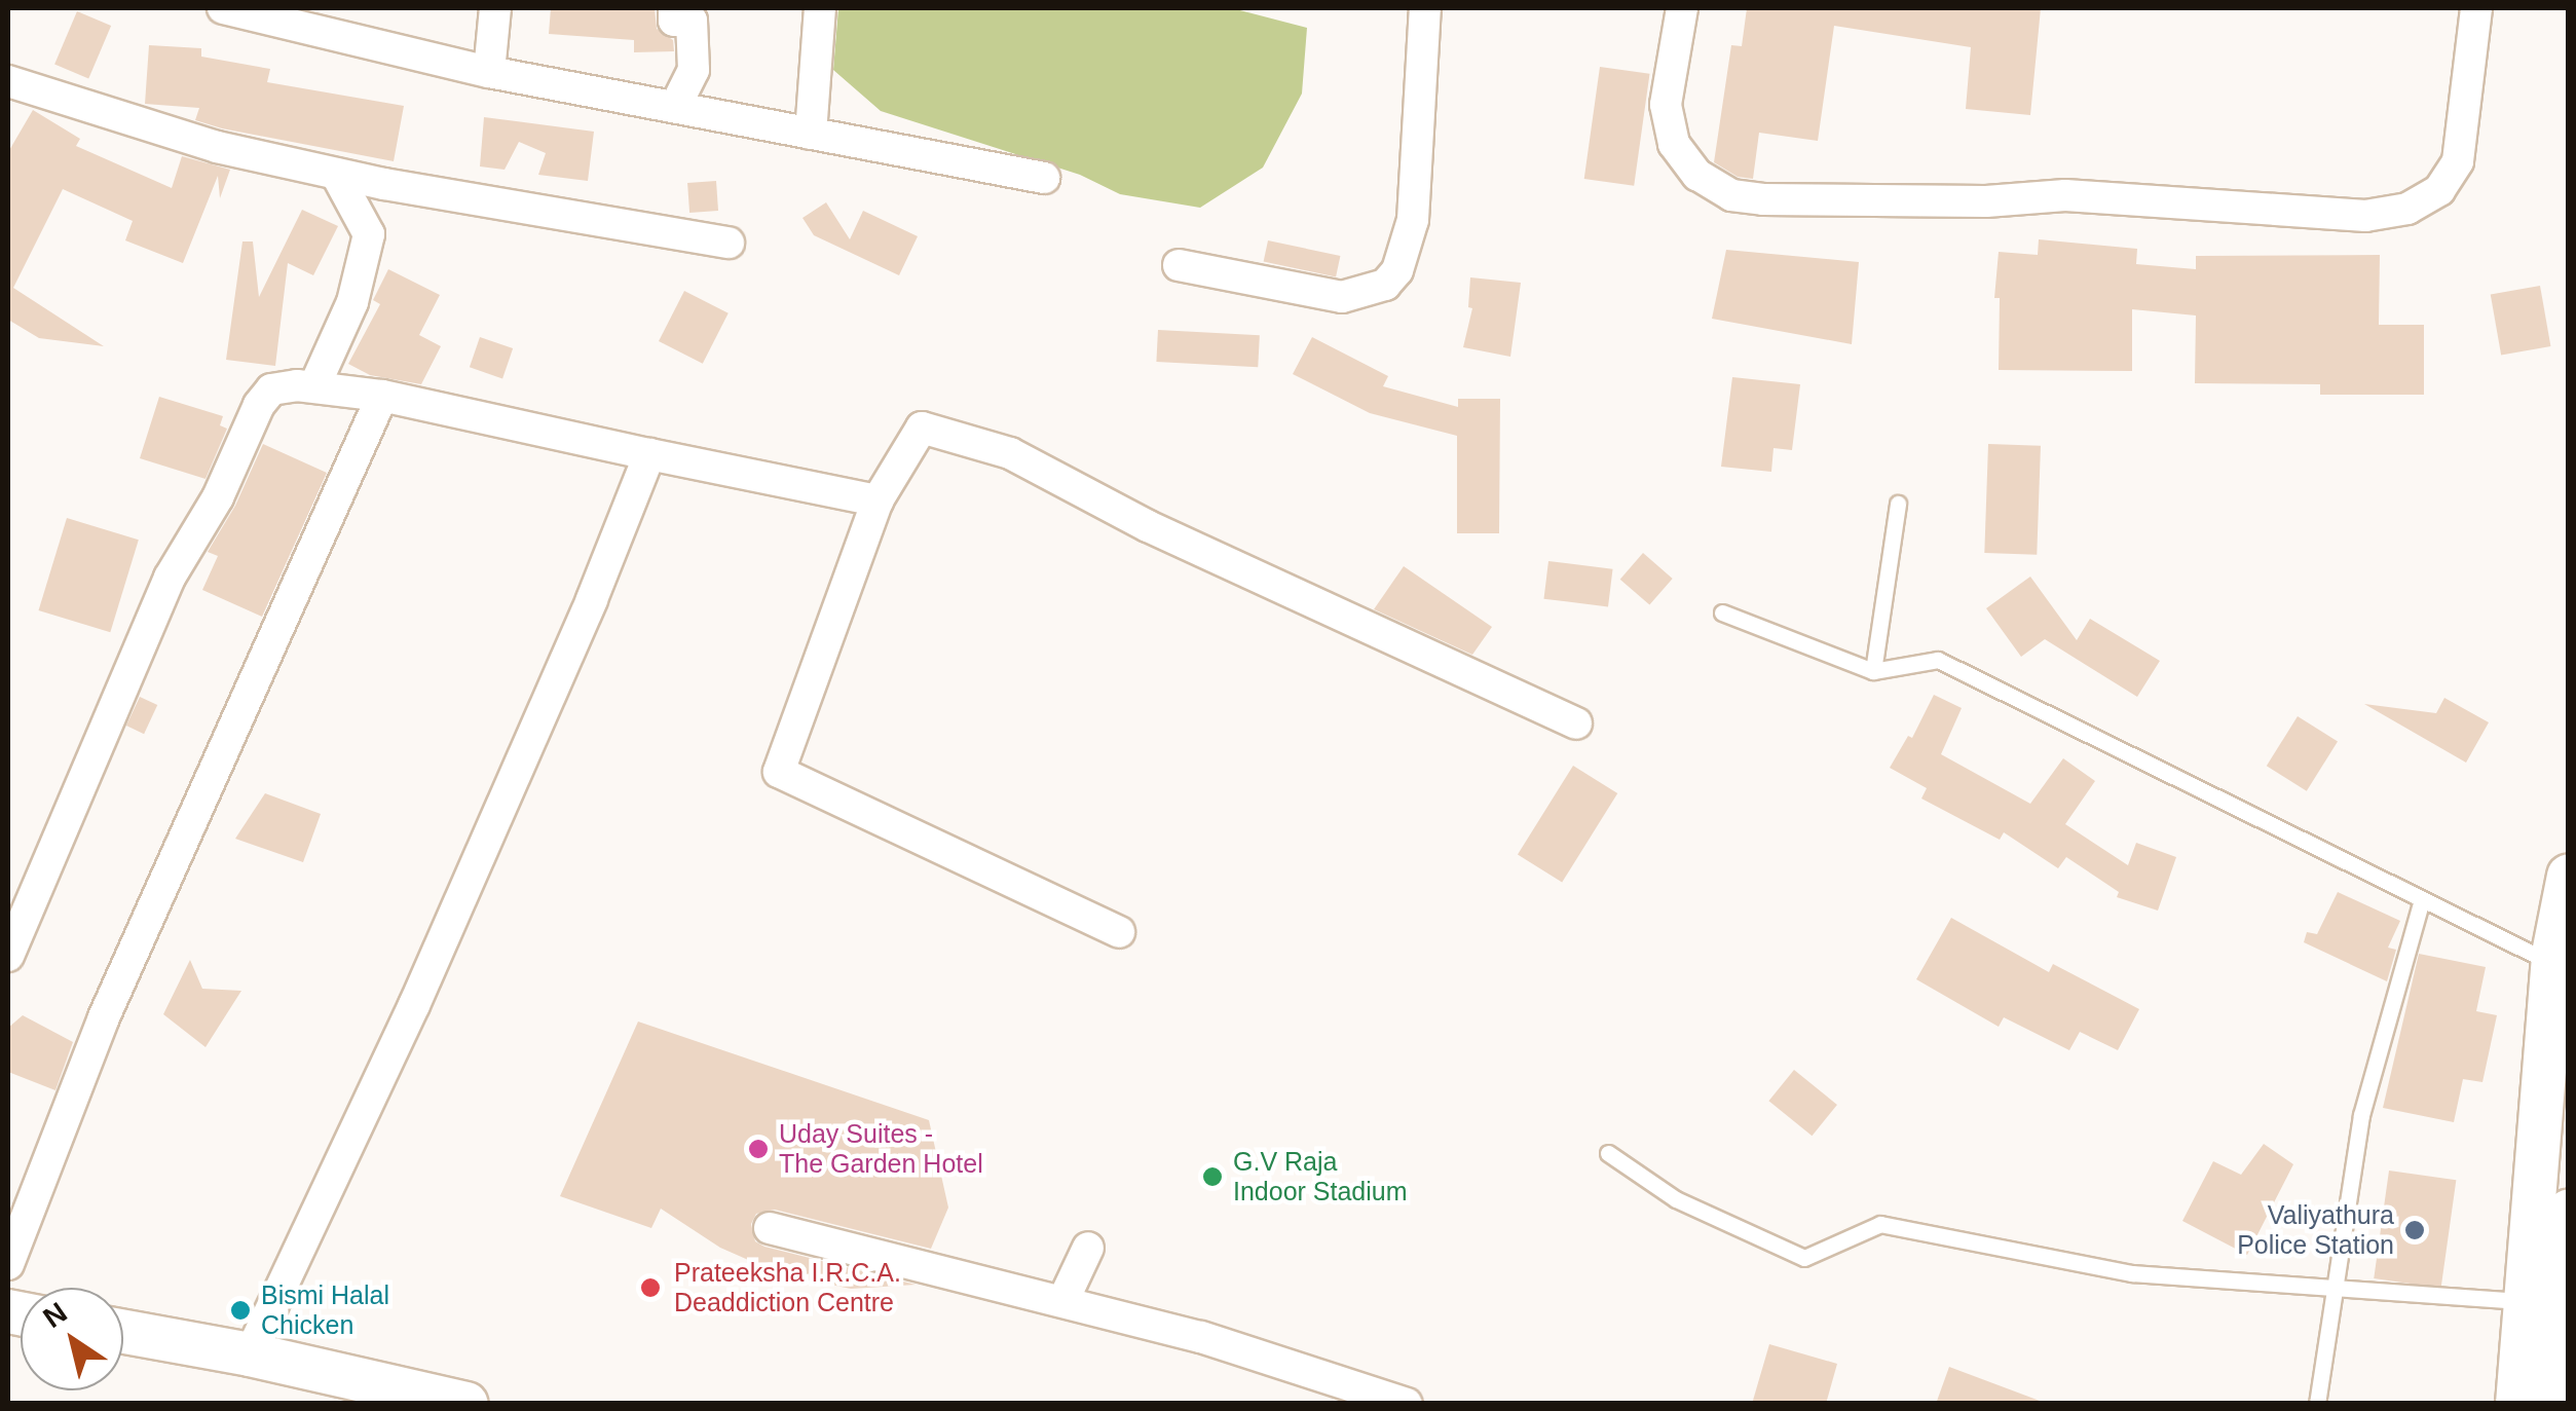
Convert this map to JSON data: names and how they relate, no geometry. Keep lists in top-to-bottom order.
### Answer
{
  "places": [
    "Uday Suites - The Garden Hotel",
    "G.V Raja Indoor Stadium",
    "Valiyathura Police Station",
    "Prateeksha I.R.C.A. Deaddiction Centre",
    "Bismi Halal Chicken"
  ],
  "north": "top left"
}
